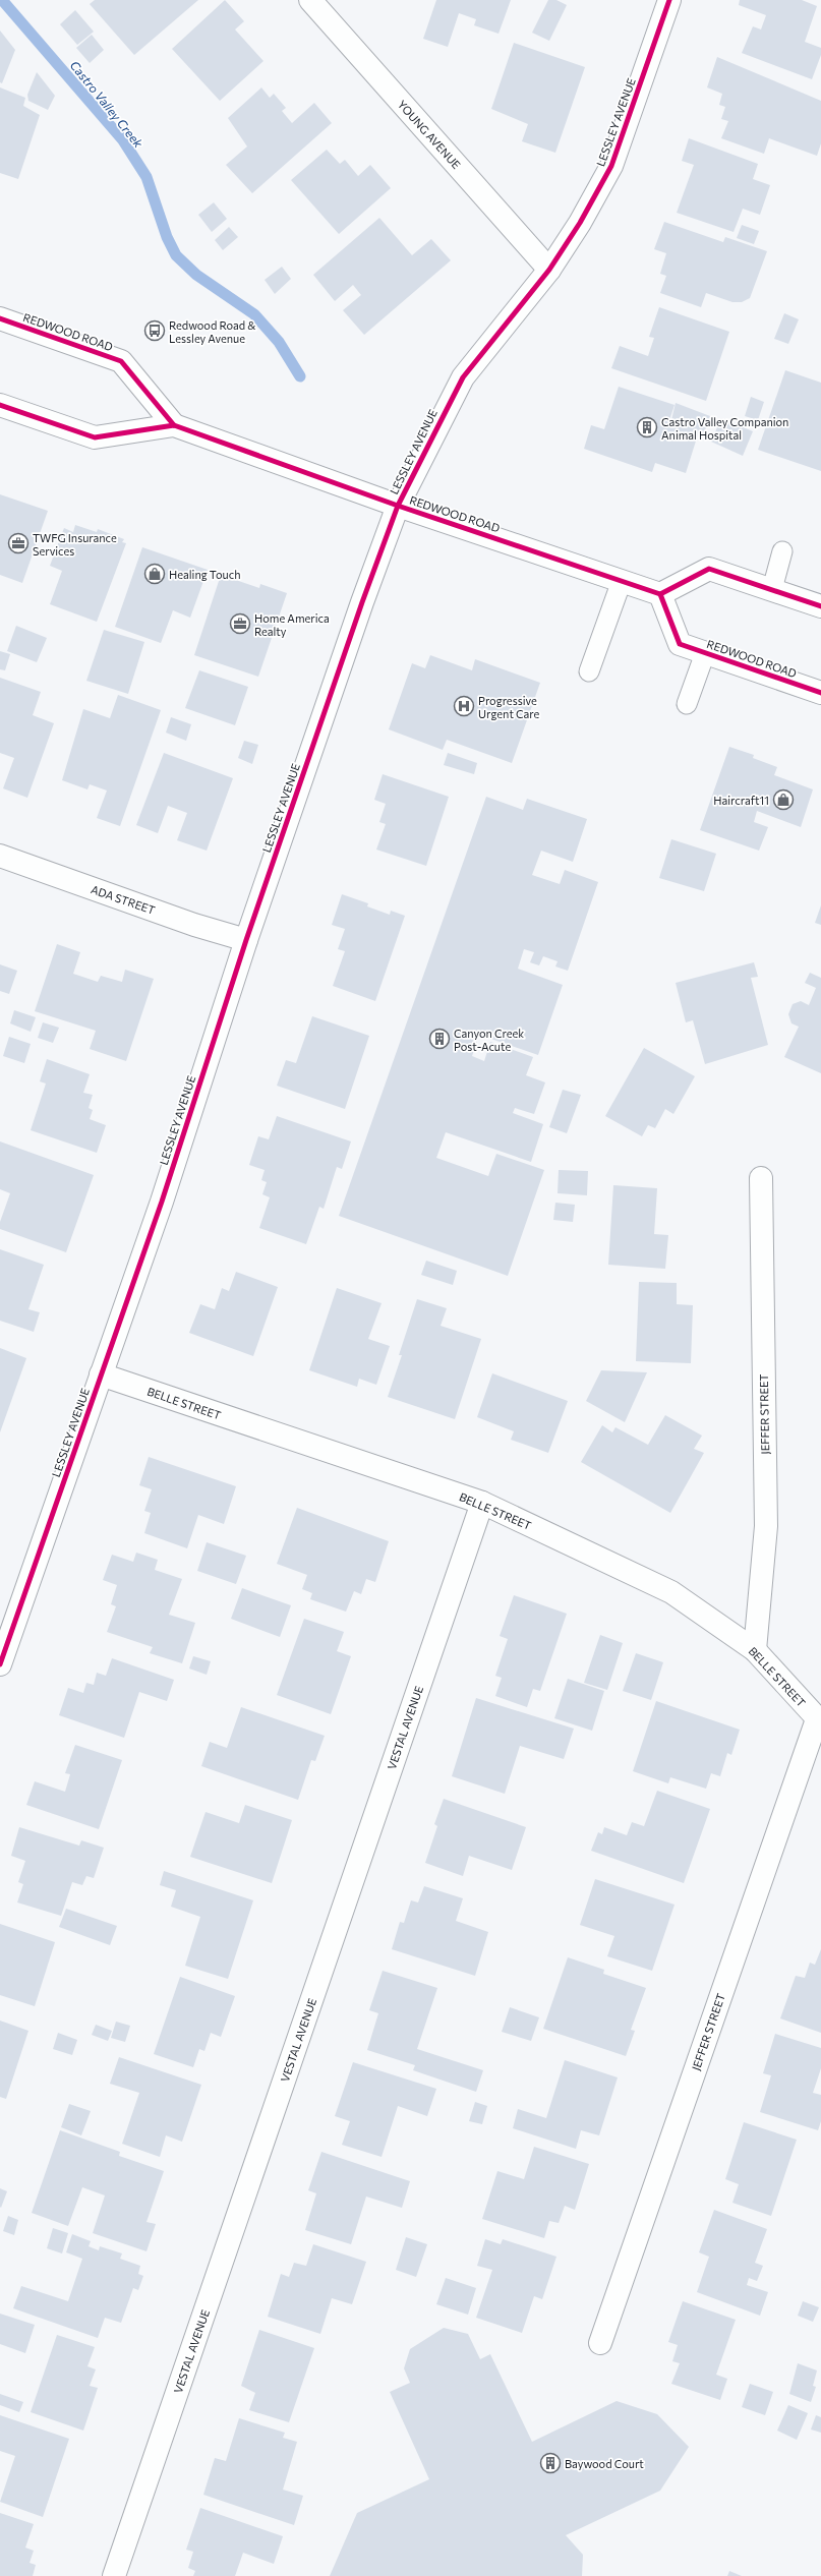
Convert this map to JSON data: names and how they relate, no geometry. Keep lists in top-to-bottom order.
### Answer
{
  "streets": {
    "street": [
      "LESSLEY AVENUE",
      "YOUNG AVENUE",
      "REDWOOD ROAD",
      "ADA STREET",
      "BELLE STREET",
      "JEFFER STREET",
      "VESTAL AVENUE"
    ]
  },
  "crossings": [
    ["LESSLEY AVENUE", "YOUNG AVENUE"],
    ["LESSLEY AVENUE", "REDWOOD ROAD"],
    ["LESSLEY AVENUE", "ADA STREET"],
    ["LESSLEY AVENUE", "BELLE STREET"],
    ["BELLE STREET", "JEFFER STREET"],
    ["BELLE STREET", "VESTAL AVENUE"]
  ],
  "water": ["Castro Valley Creek"],
  "places": {
    "bus stop": ["Redwood Road & Lessley Avenue"],
    "building": ["Castro Valley Companion Animal Hospital", "Canyon Creek Post-Acute", "Baywood Court"],
    "office": ["TWFG Insurance Services", "Home America Realty"],
    "shop": ["Healing Touch", "Haircraft11"],
    "hospital": ["Progressive Urgent Care"]
  }
}
